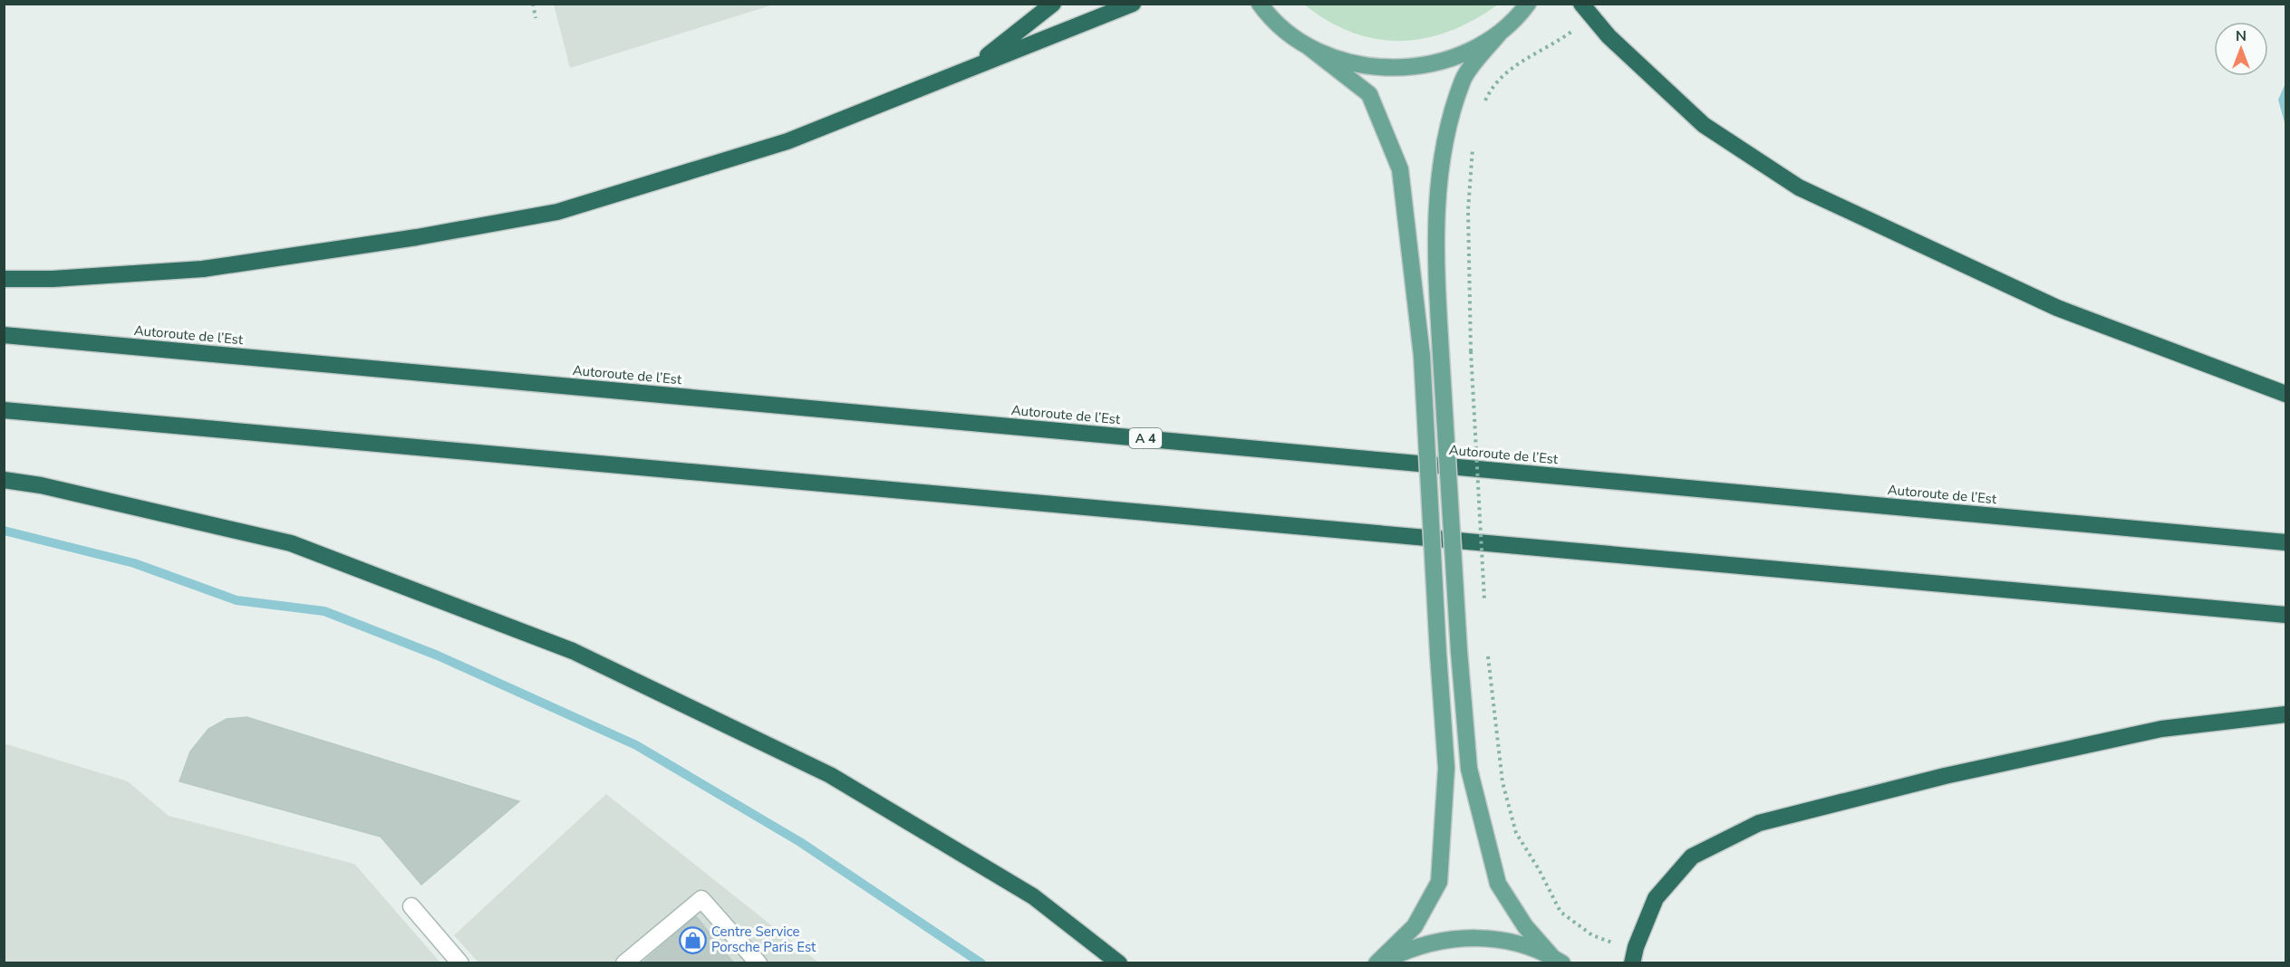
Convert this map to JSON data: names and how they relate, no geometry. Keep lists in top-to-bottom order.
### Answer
{
  "streets": {
    "highway": ["Autoroute de l’Est", "A 4"]
  },
  "places": {
    "shop": ["Centre Service Porsche Paris Est"]
  },
  "north": "top"
}
